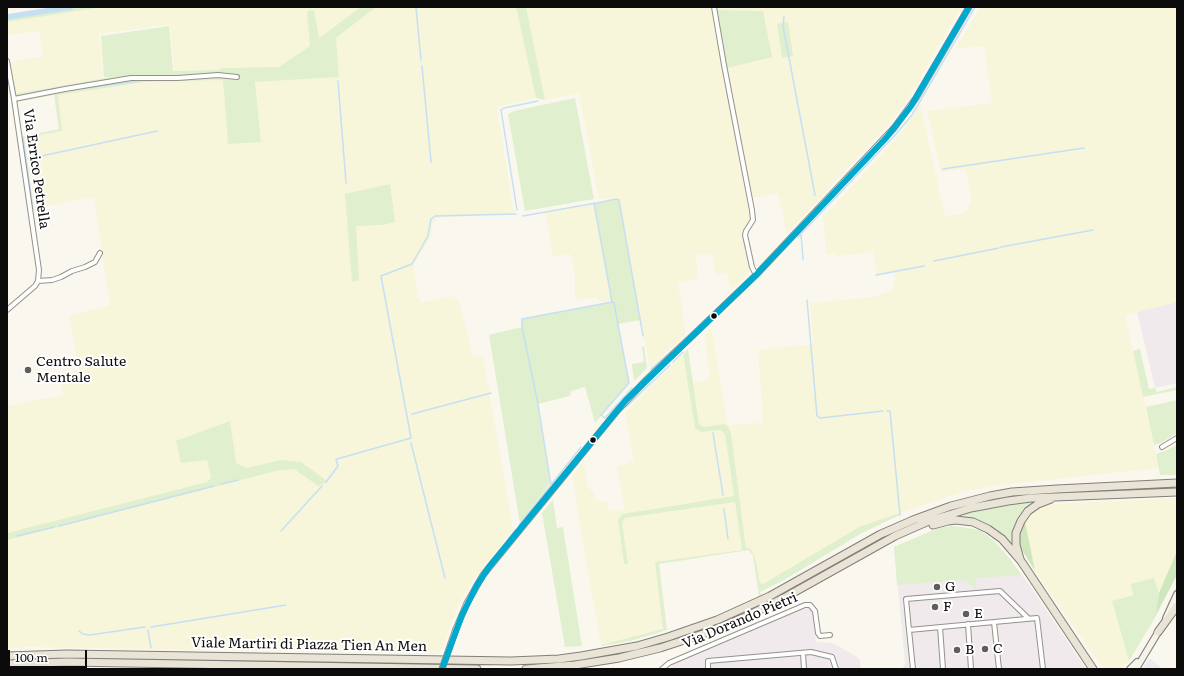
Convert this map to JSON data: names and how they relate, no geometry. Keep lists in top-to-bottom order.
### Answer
{
  "streets": {
    "highway": ["Viale Martiri di Piazza Tien An Men"],
    "street": ["Via Errico Petrella", "Via Dorando Pietri"]
  },
  "places": [
    "Centro Salute Mentale",
    "G",
    "F",
    "E",
    "C",
    "B"
  ],
  "scale_bar": "100 m"
}
